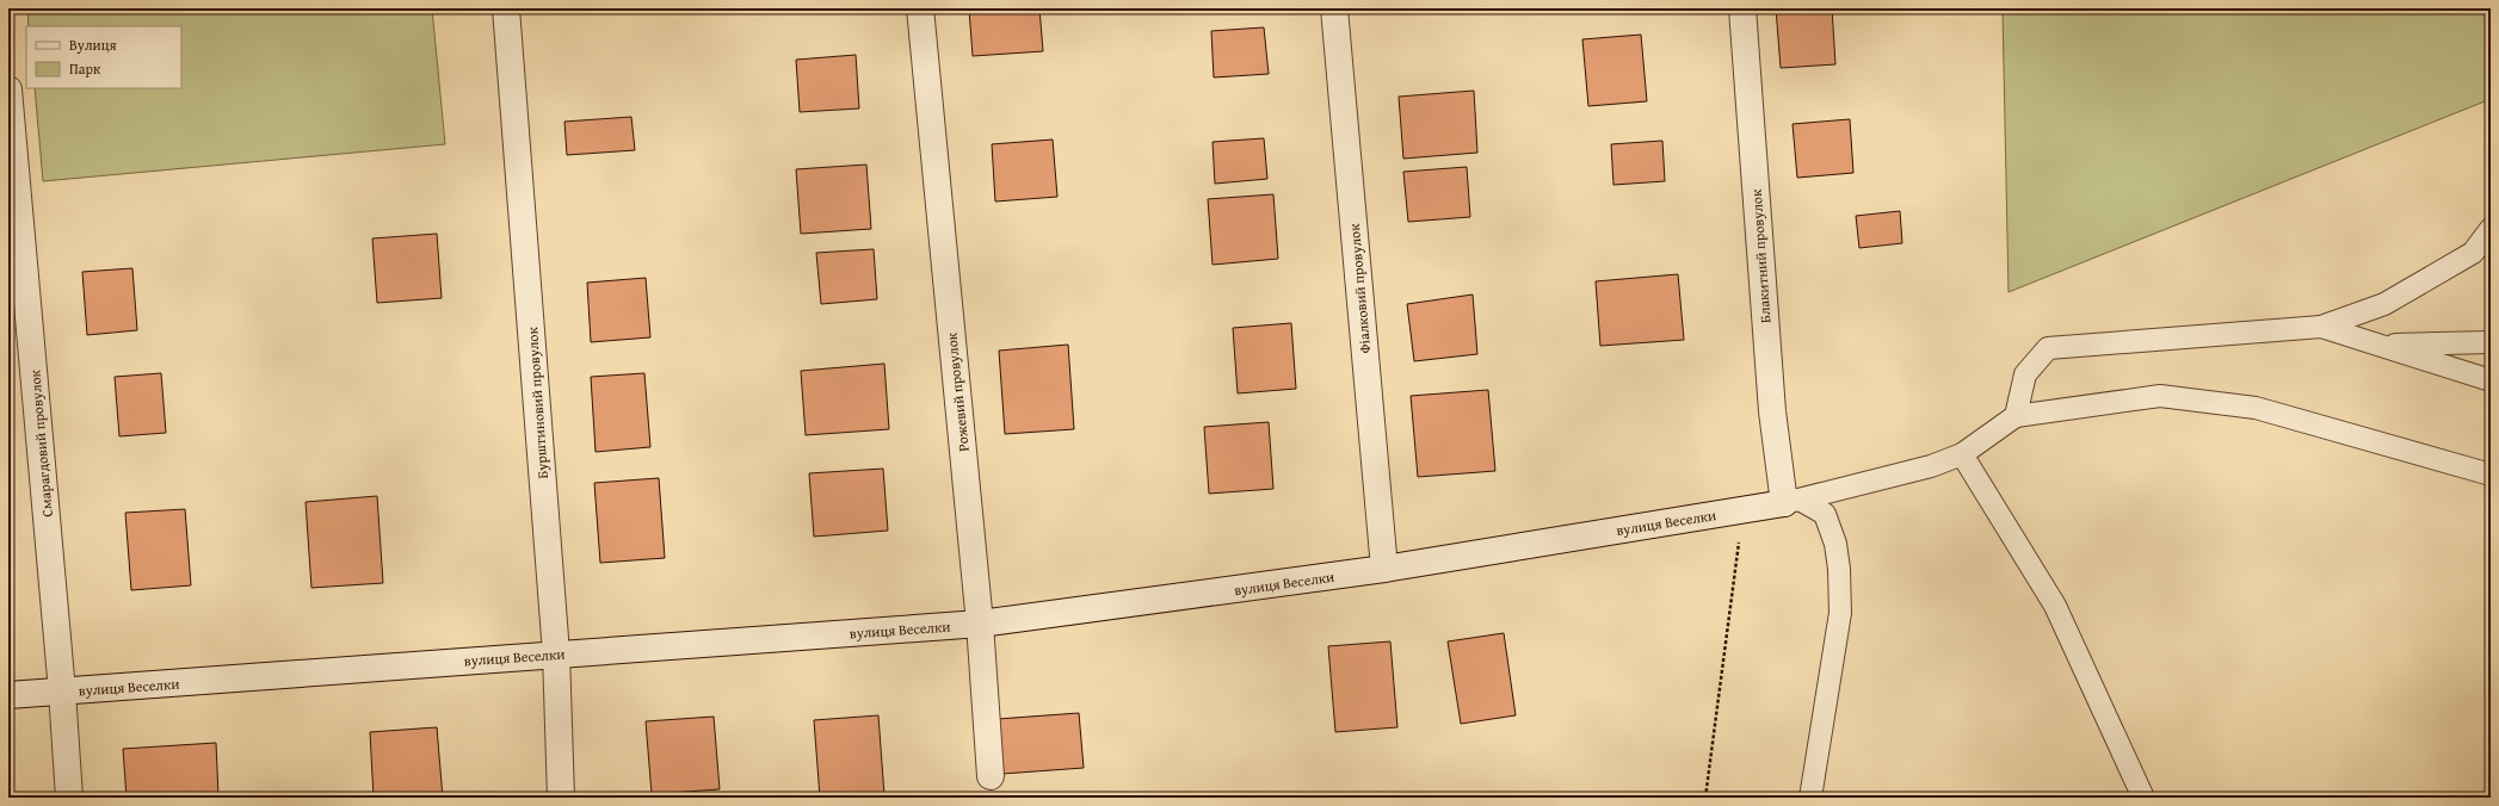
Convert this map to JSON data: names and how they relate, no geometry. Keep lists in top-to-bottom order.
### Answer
{
  "streets": {
    "street": [
      "Блакитний провулок",
      "Фіалковий провулок",
      "Рожевий провулок",
      "Бурштиновий провулок",
      "Смарагдовий провулок",
      "вулиця Веселки"
    ]
  },
  "crossings": [
    ["Блакитний провулок", "вулиця Веселки"],
    ["Фіалковий провулок", "вулиця Веселки"],
    ["Рожевий провулок", "вулиця Веселки"],
    ["Бурштиновий провулок", "вулиця Веселки"],
    ["Смарагдовий провулок", "вулиця Веселки"]
  ],
  "legend": ["Вулиця", "Парк"]
}
